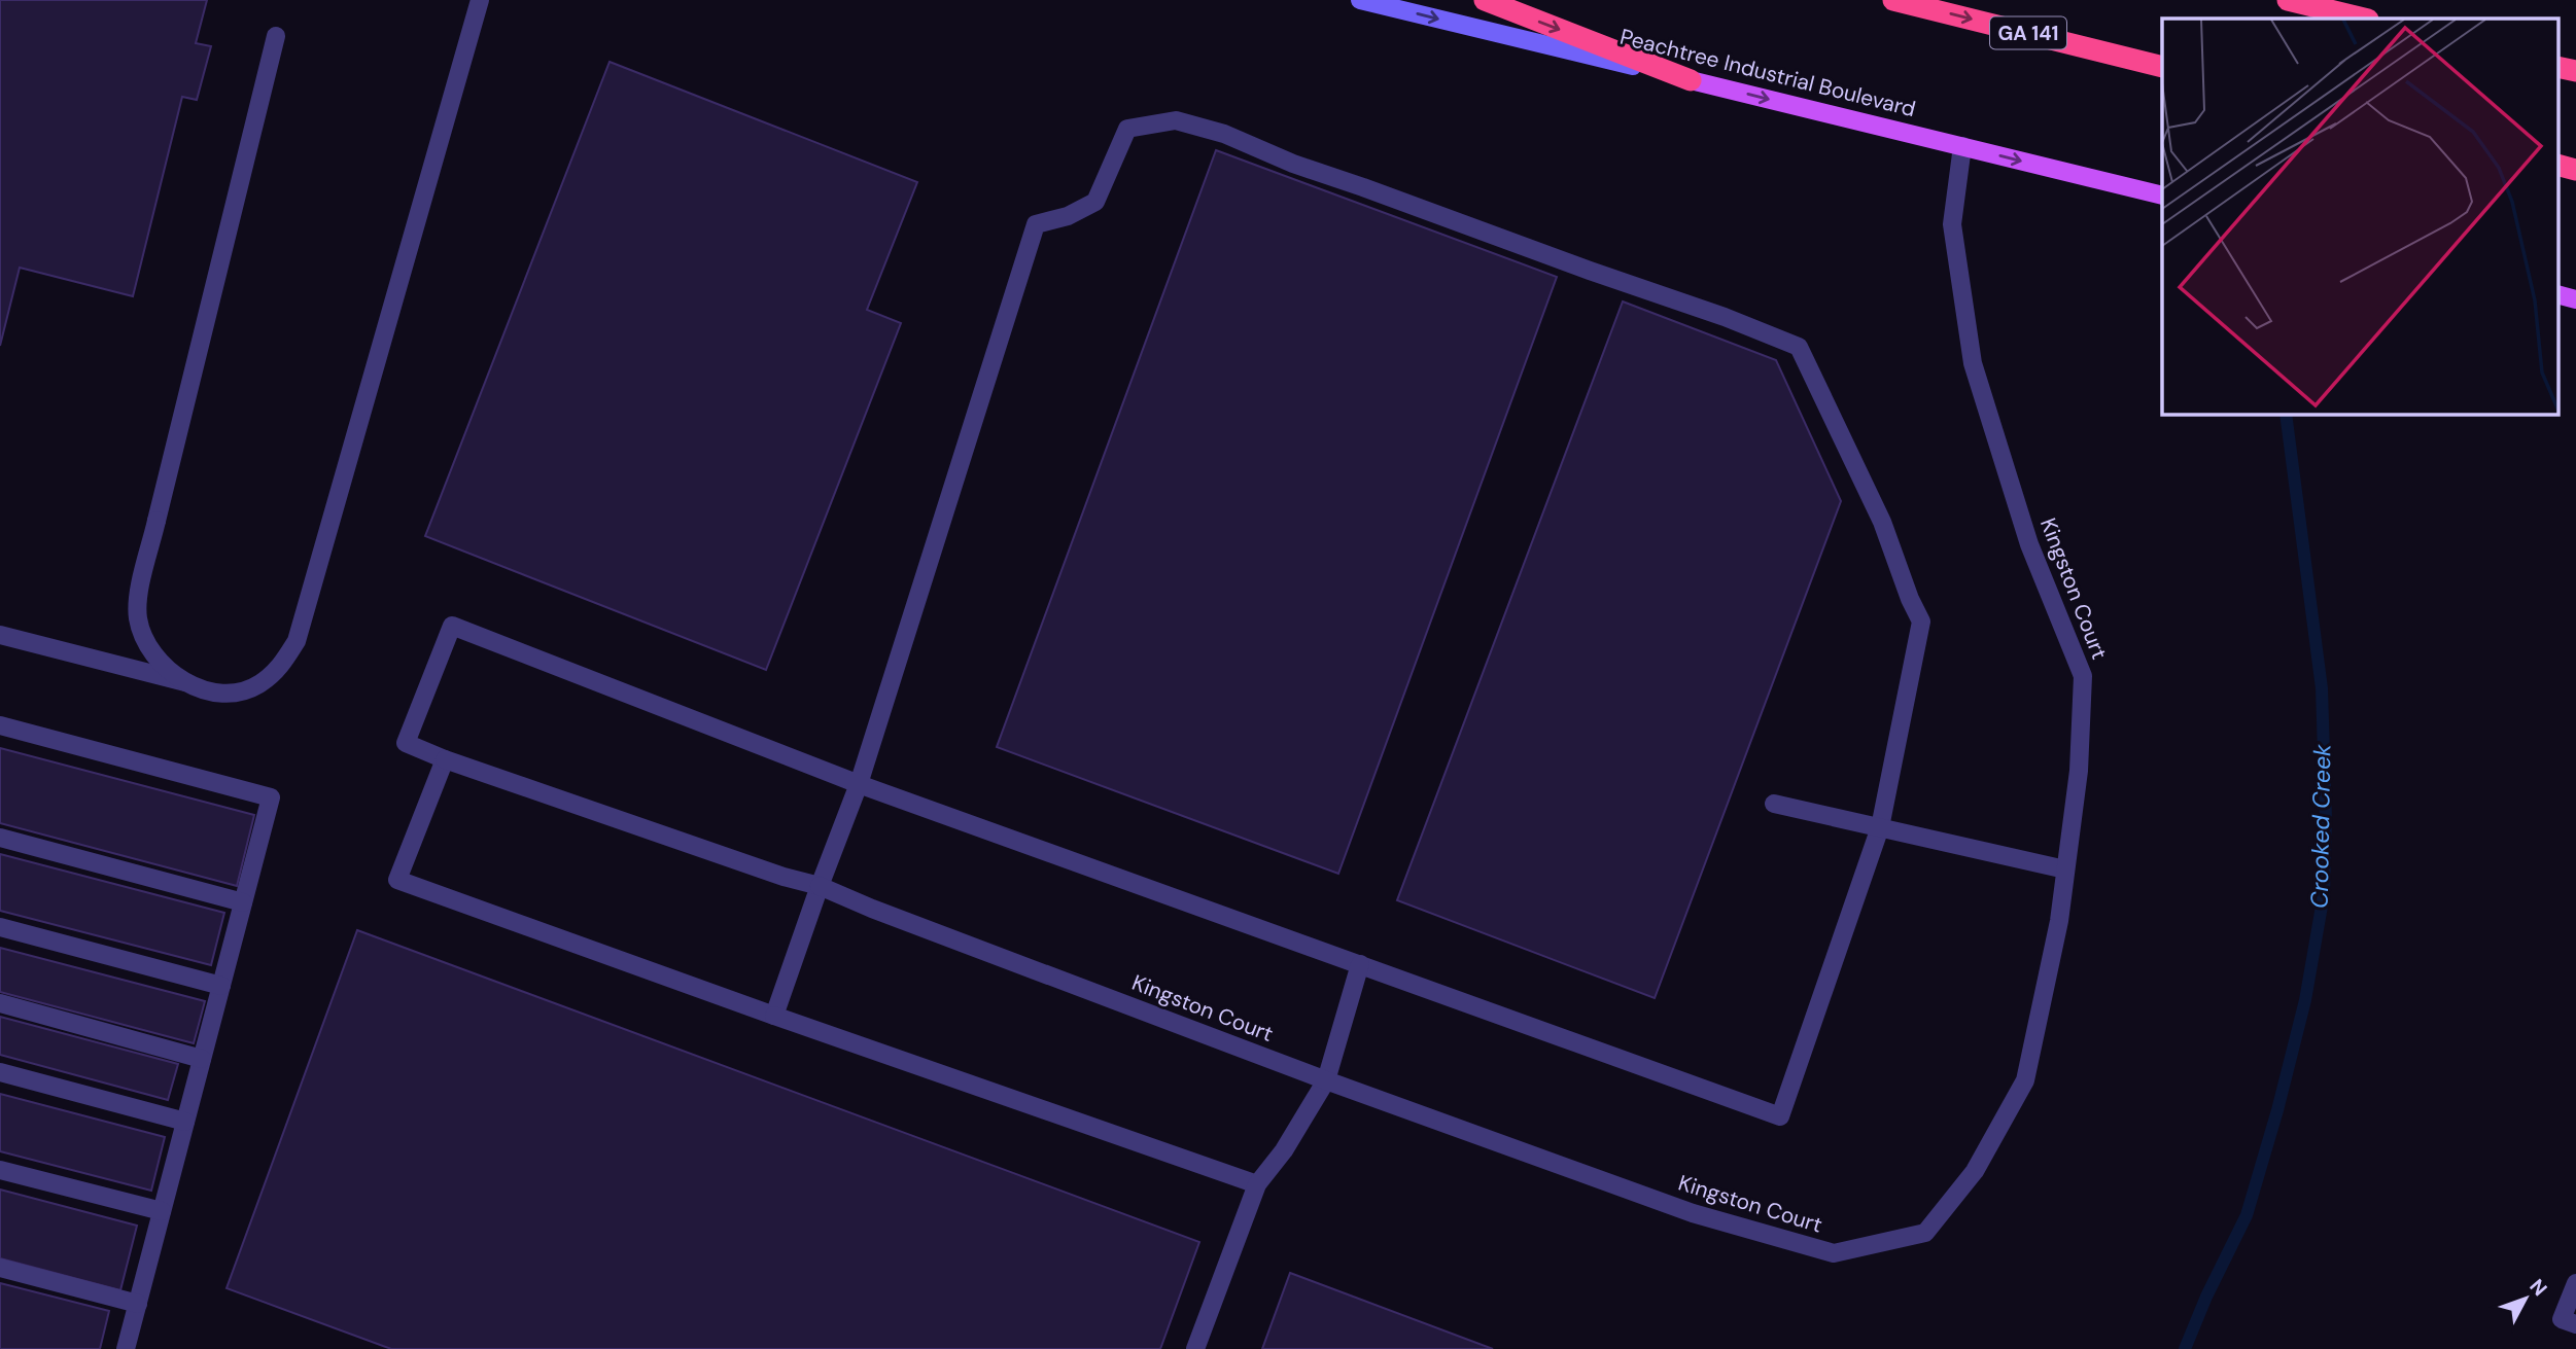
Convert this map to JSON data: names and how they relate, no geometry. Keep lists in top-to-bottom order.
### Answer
{
  "streets": {
    "highway": ["GA 141"],
    "main road": ["Peachtree Industrial Boulevard"],
    "street": ["Kingston Court"]
  },
  "crossings": [
    ["Peachtree Industrial Boulevard", "Kingston Court"]
  ],
  "one_way": ["Peachtree Industrial Boulevard"],
  "water": ["Crooked Creek"],
  "north": "top right"
}
